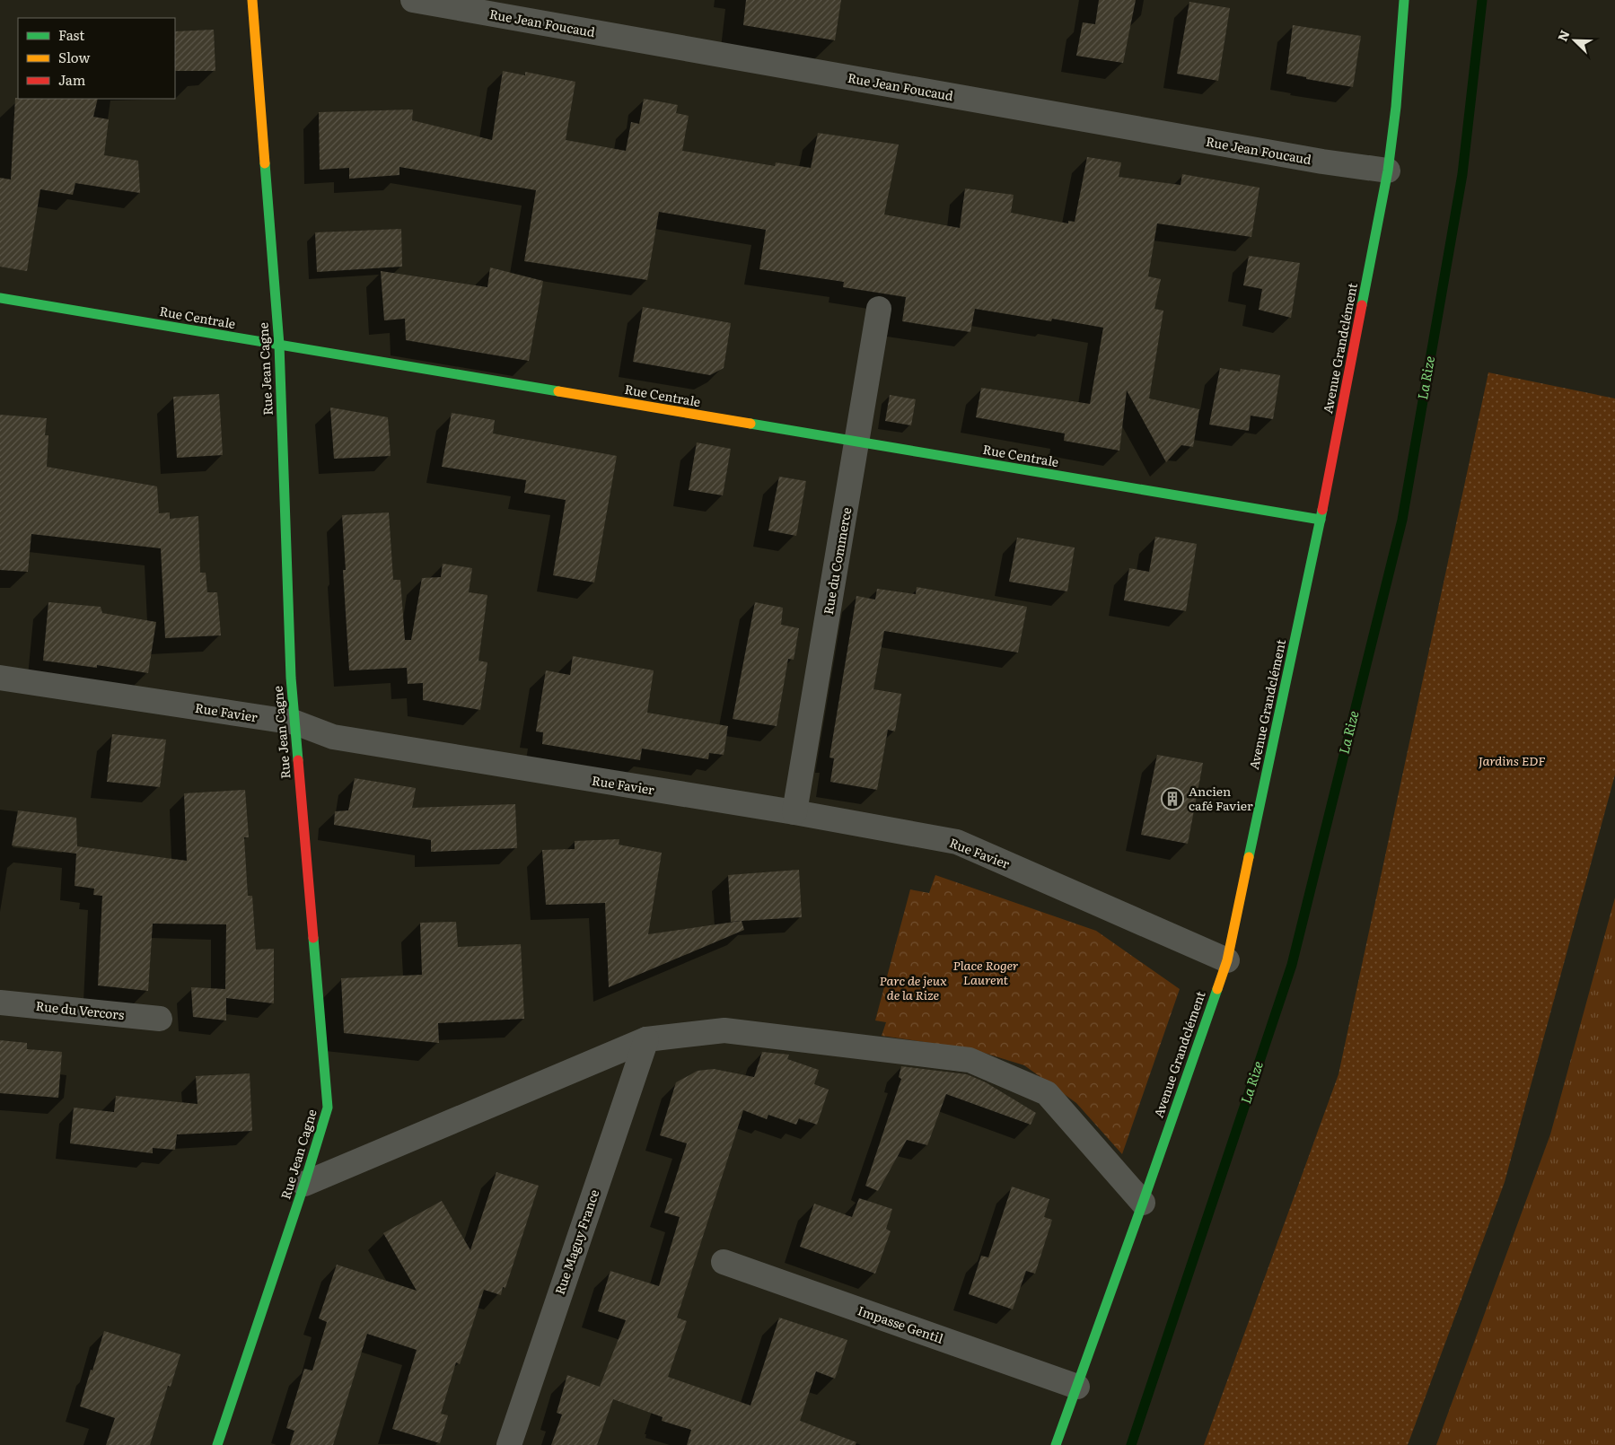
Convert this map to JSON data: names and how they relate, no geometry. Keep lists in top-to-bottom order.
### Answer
{
  "streets": {
    "street": [
      "Rue Jean Foucaud",
      "Rue Centrale",
      "Avenue Grandclément",
      "Rue Jean Cagne",
      "Rue du Commerce",
      "Rue Favier",
      "Rue du Vercors",
      "Rue Maguy France",
      "Impasse Gentil"
    ]
  },
  "crossings": [
    ["Rue Jean Foucaud", "Avenue Grandclément"],
    ["Rue Centrale", "Avenue Grandclément"],
    ["Rue Centrale", "Rue Jean Cagne"],
    ["Rue Centrale", "Rue du Commerce"],
    ["Avenue Grandclément", "Rue Favier"],
    ["Avenue Grandclément", "Impasse Gentil"],
    ["Rue Jean Cagne", "Rue Favier"],
    ["Rue du Commerce", "Rue Favier"]
  ],
  "water": ["La Rize"],
  "parks": ["Jardins EDF", "Place Roger Laurent", "Parc de jeux de la Rize"],
  "places": {
    "building": ["Ancien café Favier"]
  },
  "legend": ["Fast", "Slow", "Jam"],
  "north": "top left"
}
